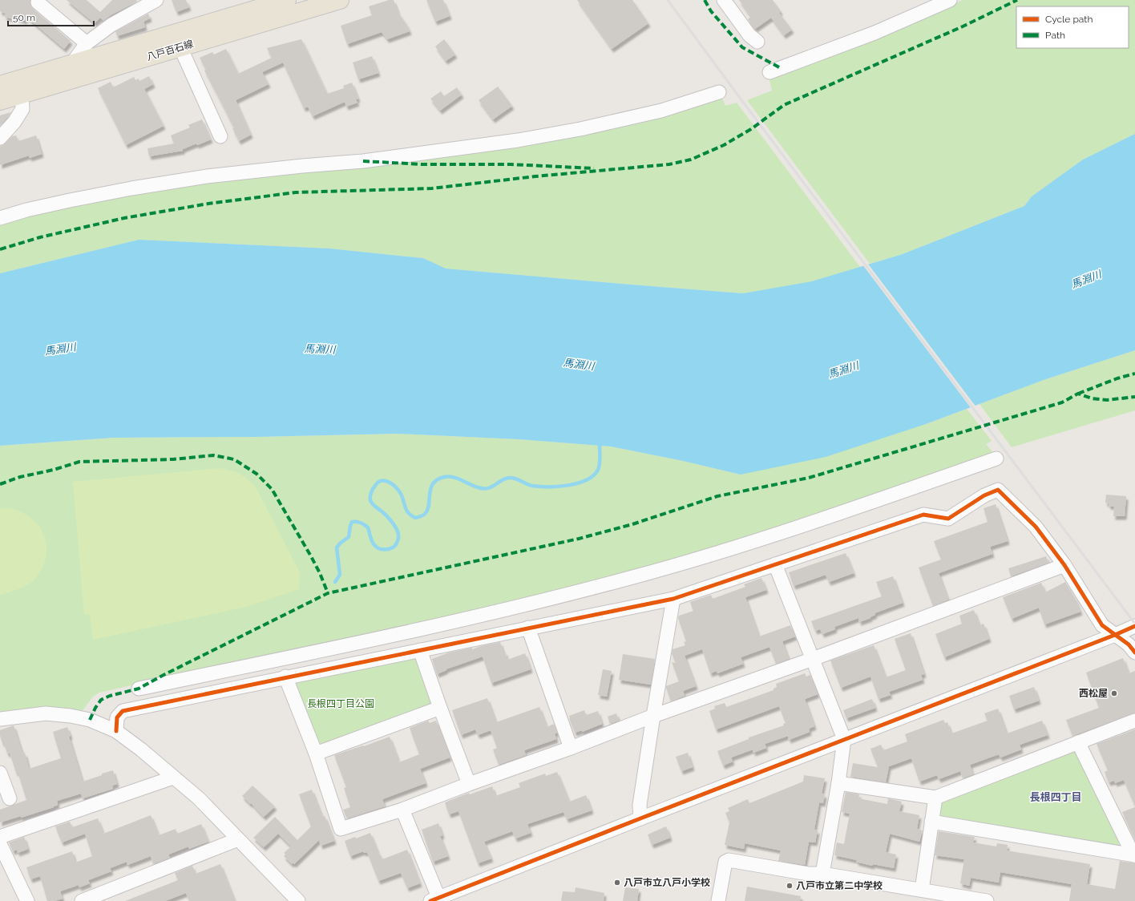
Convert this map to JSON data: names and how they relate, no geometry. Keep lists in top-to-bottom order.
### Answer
{
  "streets": {
    "main road": ["八戸百石線"]
  },
  "districts": ["長根四丁目"],
  "water": ["馬淵川"],
  "parks": ["長根四丁目公園"],
  "places": ["西松屋", "八戸市立八戸小学校", "八戸市立第二中学校"],
  "legend": ["Cycle path", "Path"],
  "scale_bar": "50 m"
}
